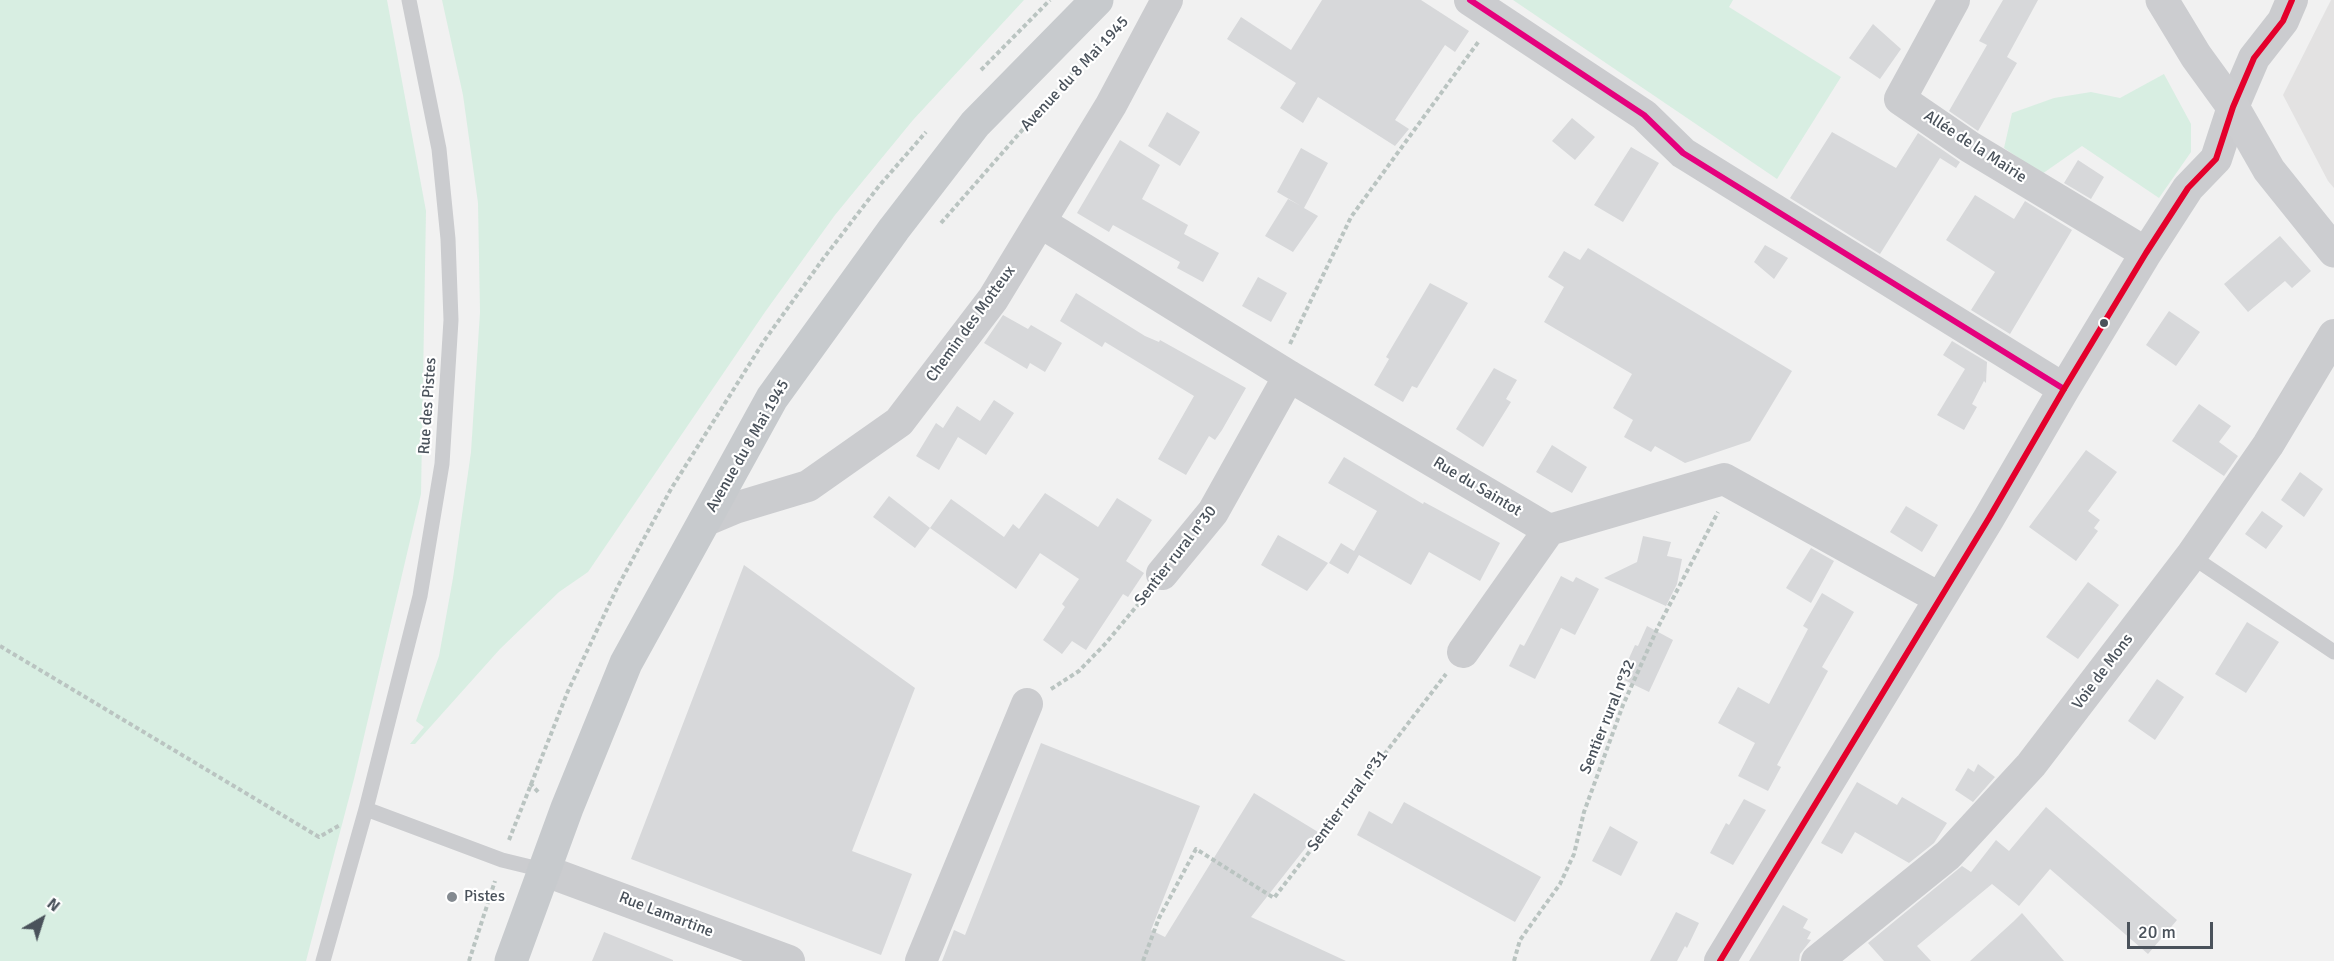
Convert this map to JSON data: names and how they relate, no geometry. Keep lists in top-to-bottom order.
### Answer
{
  "streets": {
    "main road": ["Avenue du 8 Mai 1945"],
    "street": [
      "Allée de la Mairie",
      "Chemin des Motteux",
      "Rue du Saintot",
      "Sentier rural n°30",
      "Voie de Mons",
      "Rue Lamartine"
    ],
    "lane": ["Rue des Pistes"],
    "path": ["Sentier rural n°32", "Sentier rural n°31"]
  },
  "crossings": [
    ["Avenue du 8 Mai 1945", "Chemin des Motteux"],
    ["Avenue du 8 Mai 1945", "Rue Lamartine"],
    ["Chemin des Motteux", "Rue du Saintot"],
    ["Rue du Saintot", "Sentier rural n°30"]
  ],
  "places": ["Pistes"],
  "scale_bar": "20 m",
  "north": "top right"
}
